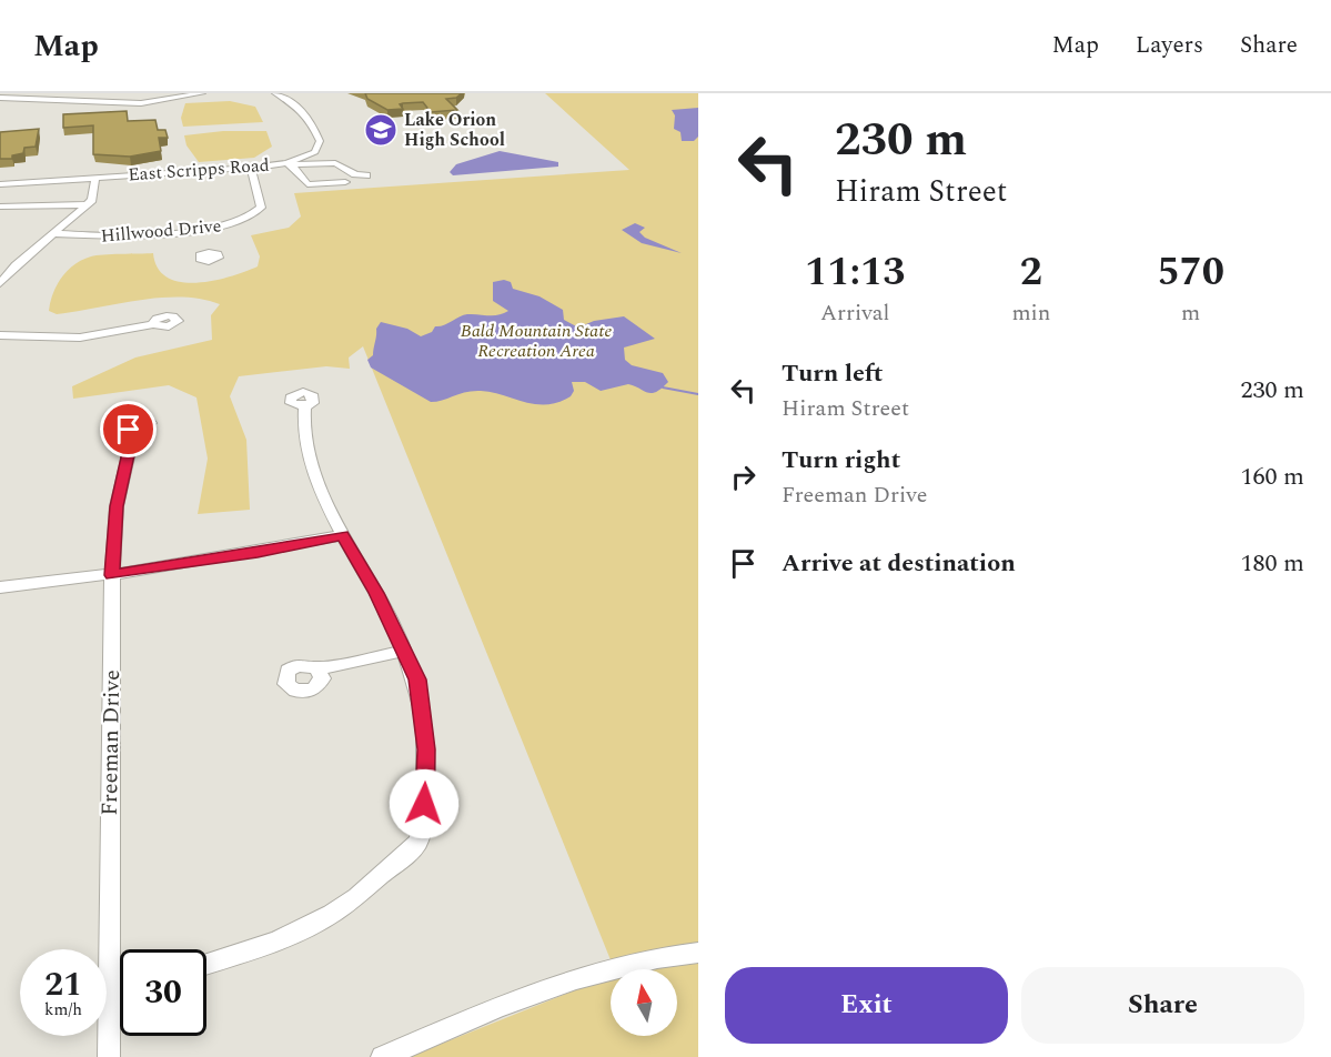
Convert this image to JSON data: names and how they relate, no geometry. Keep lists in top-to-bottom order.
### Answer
{
  "streets": {
    "street": ["East Scripps Road", "Hillwood Drive", "Freeman Drive"]
  },
  "crossings": [
    ["East Scripps Road", "Hillwood Drive"]
  ],
  "parks": ["Bald Mountain State Recreation Area"],
  "places": {
    "school or university": ["Lake Orion High School"]
  },
  "north": "top",
  "page": {
    "header": "Map",
    "nav": ["Map", "Layers", "Share"],
    "turn": ["230 m", "Hiram Street"],
    "eta": [
      "11:13",
      "Arrival",
      "2",
      "min",
      "570",
      "m"
    ],
    "list": [
      {
        "name": "Turn left",
        "note": "Hiram Street",
        "value": "230 m"
      },
      {
        "name": "Turn right",
        "note": "Freeman Drive",
        "value": "160 m"
      },
      {
        "name": "Arrive at destination",
        "value": "180 m"
      }
    ],
    "speed": "21 km/h",
    "limit": "30",
    "buttons": ["Exit", "Share"]
  }
}
